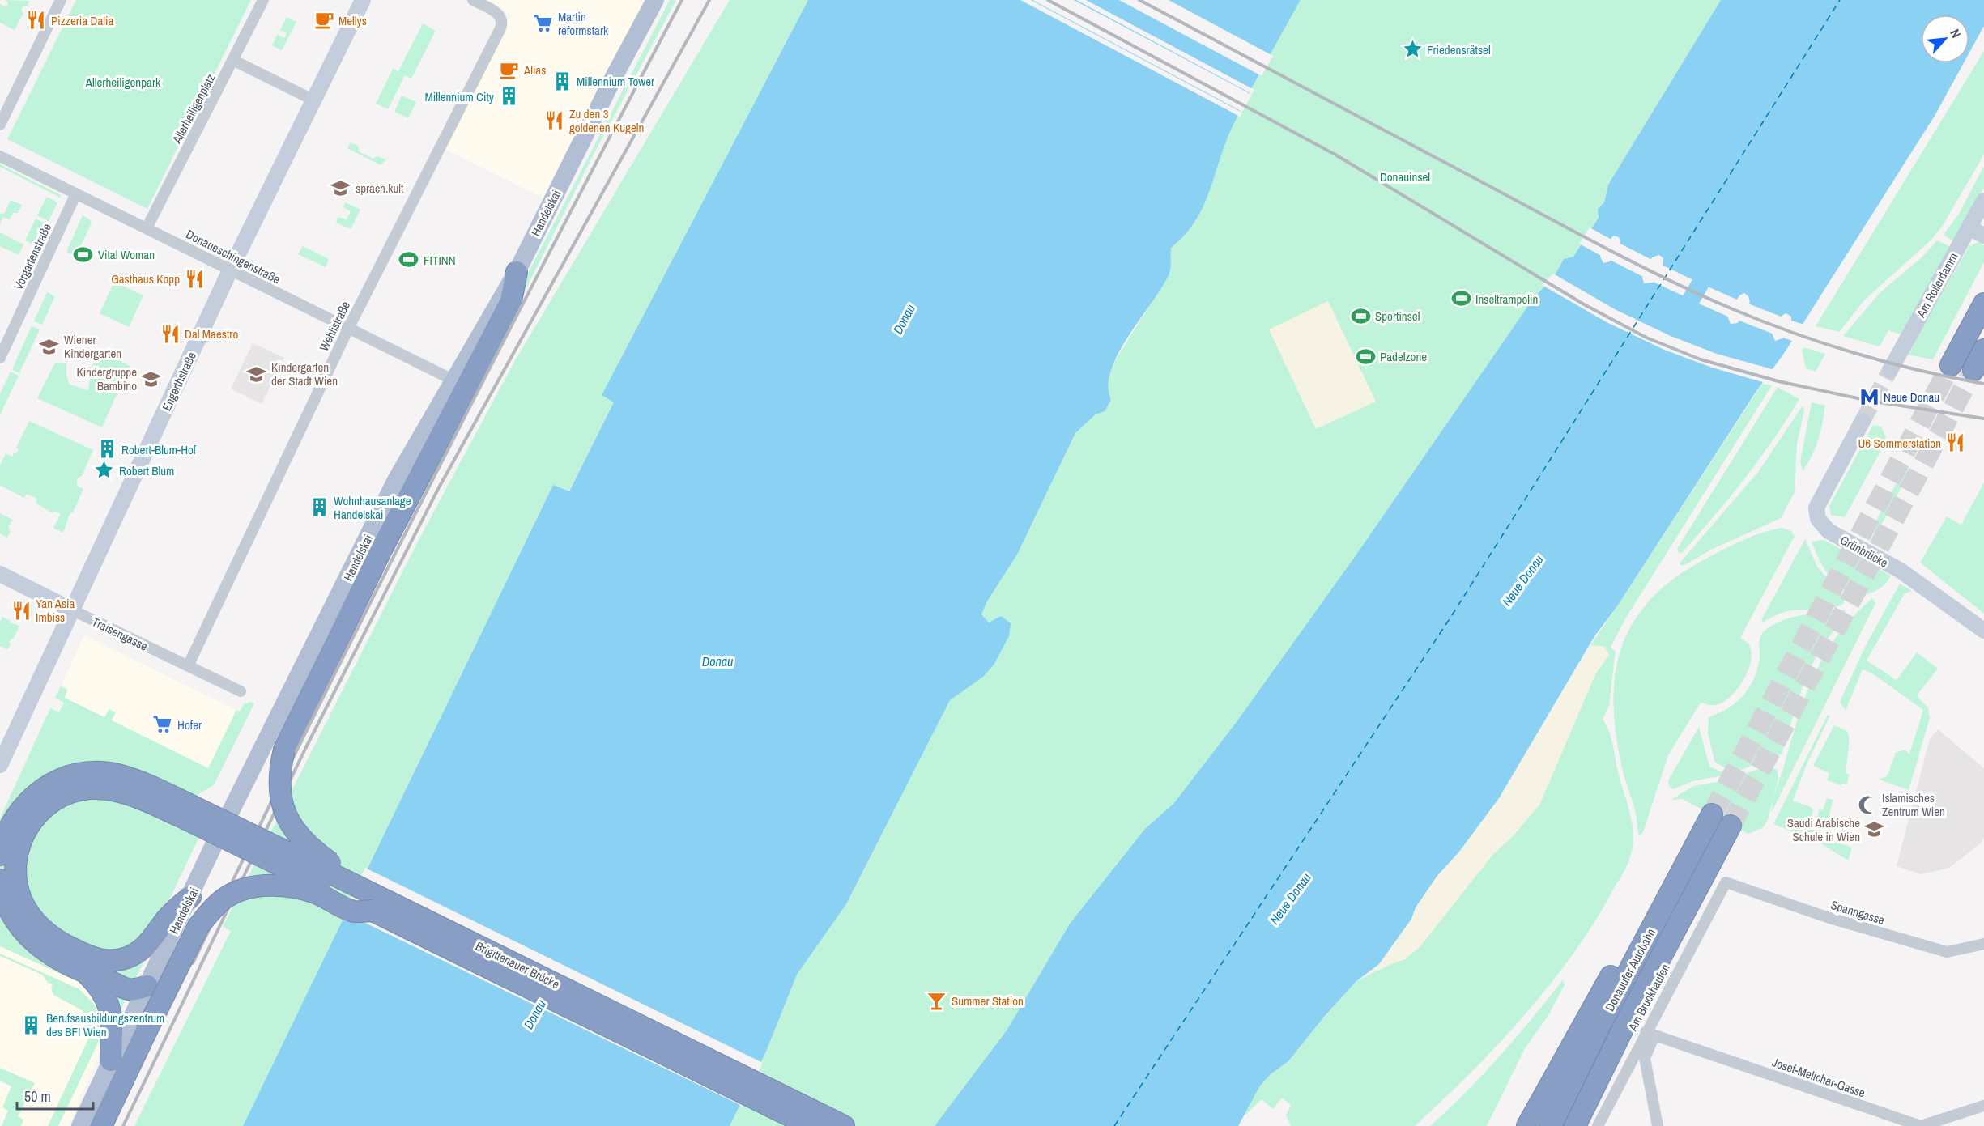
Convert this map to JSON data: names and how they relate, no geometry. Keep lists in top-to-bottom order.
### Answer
{
  "streets": {
    "highway": ["Brigittenauer Brücke", "Donauufer Autobahn"],
    "main road": ["Handelskai"],
    "street": [
      "Allerheiligenplatz",
      "Vorgartenstraße",
      "Donaueschingenstraße",
      "Am Rollerdamm",
      "Wehlistraße",
      "Engerthstraße",
      "Grünbrücke",
      "Traisengasse",
      "Spanngasse",
      "Am Bruckhaufen",
      "Josef-Melichar-Gasse"
    ]
  },
  "crossings": [
    ["Allerheiligenplatz", "Donaueschingenstraße"],
    ["Handelskai", "Donaueschingenstraße"],
    ["Vorgartenstraße", "Donaueschingenstraße"],
    ["Donaueschingenstraße", "Wehlistraße"],
    ["Donaueschingenstraße", "Engerthstraße"],
    ["Wehlistraße", "Traisengasse"],
    ["Engerthstraße", "Traisengasse"],
    ["Spanngasse", "Am Bruckhaufen"],
    ["Am Bruckhaufen", "Josef-Melichar-Gasse"]
  ],
  "water": ["Donau", "Neue Donau"],
  "parks": ["Allerheiligenpark", "Donauinsel"],
  "places": {
    "restaurant": [
      "Pizzeria Dalia",
      "Zu den 3 goldenen Kugeln",
      "Gasthaus Kopp",
      "Dal Maestro",
      "U6 Sommerstation",
      "Yan Asia Imbiss"
    ],
    "cafe": ["Mellys", "Alias"],
    "supermarket": ["Martin reformstark", "Hofer"],
    "place": ["Friedensrätsel", "Robert Blum"],
    "building": [
      "Millennium Tower",
      "Millennium City",
      "Robert-Blum-Hof",
      "Wohnhausanlage Handelskai",
      "Berufsausbildungszentrum des BFI Wien"
    ],
    "school or university": [
      "sprach.kult",
      "Wiener Kindergarten",
      "Kindergarten der Stadt Wien",
      "Kindergruppe Bambino",
      "Saudi Arabische Schule in Wien"
    ],
    "sports": [
      "Vital Woman",
      "FITINN",
      "Inseltrampolin",
      "Sportinsel",
      "Padelzone"
    ],
    "metro station": ["Neue Donau"],
    "mosque": ["Islamisches Zentrum Wien"],
    "bar": ["Summer Station"]
  },
  "scale_bar": "50 m",
  "north": "top right"
}
